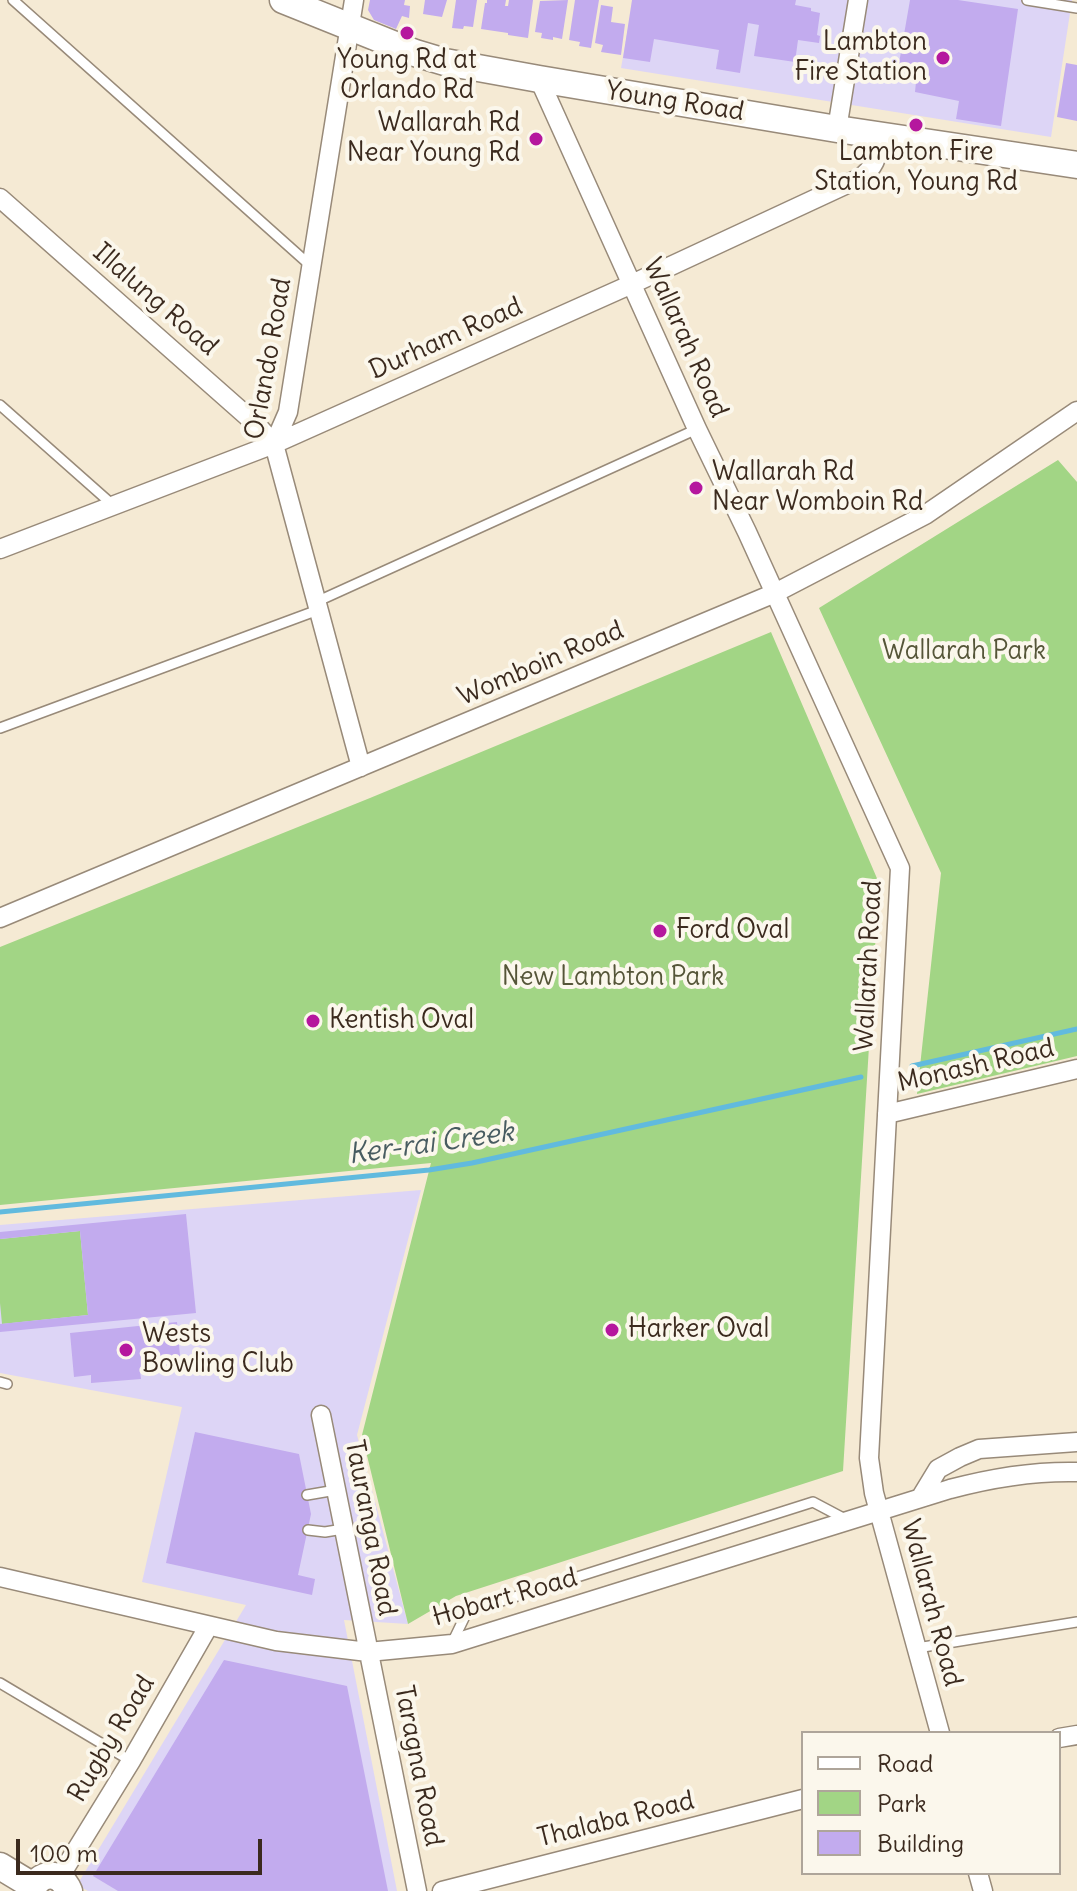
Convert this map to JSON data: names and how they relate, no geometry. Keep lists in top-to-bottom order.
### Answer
{
  "streets": {
    "street": [
      "Young Road",
      "Illalung Road",
      "Wallarah Road",
      "Durham Road",
      "Orlando Road",
      "Womboin Road",
      "Monash Road",
      "Tauranga Road",
      "Hobart Road",
      "Rugby Road",
      "Taragna Road",
      "Thalaba Road"
    ]
  },
  "crossings": [
    ["Young Road", "Wallarah Road"],
    ["Young Road", "Durham Road"],
    ["Young Road", "Orlando Road"],
    ["Illalung Road", "Durham Road"],
    ["Illalung Road", "Orlando Road"],
    ["Wallarah Road", "Durham Road"],
    ["Wallarah Road", "Womboin Road"],
    ["Wallarah Road", "Monash Road"],
    ["Wallarah Road", "Hobart Road"],
    ["Durham Road", "Orlando Road"],
    ["Orlando Road", "Womboin Road"],
    ["Tauranga Road", "Hobart Road"],
    ["Tauranga Road", "Taragna Road"],
    ["Hobart Road", "Rugby Road"],
    ["Hobart Road", "Taragna Road"]
  ],
  "water": ["Ker-rai Creek"],
  "parks": ["Wallarah Park", "New Lambton Park"],
  "places": [
    "Young Rd at Orlando Rd",
    "Lambton Fire Station",
    "Lambton Fire Station, Young Rd",
    "Wallarah Rd Near Young Rd",
    "Wallarah Rd Near Womboin Rd",
    "Ford Oval",
    "Kentish Oval",
    "Harker Oval",
    "Wests Bowling Club"
  ],
  "legend": ["Road", "Park", "Building"],
  "scale_bar": "100 m"
}
